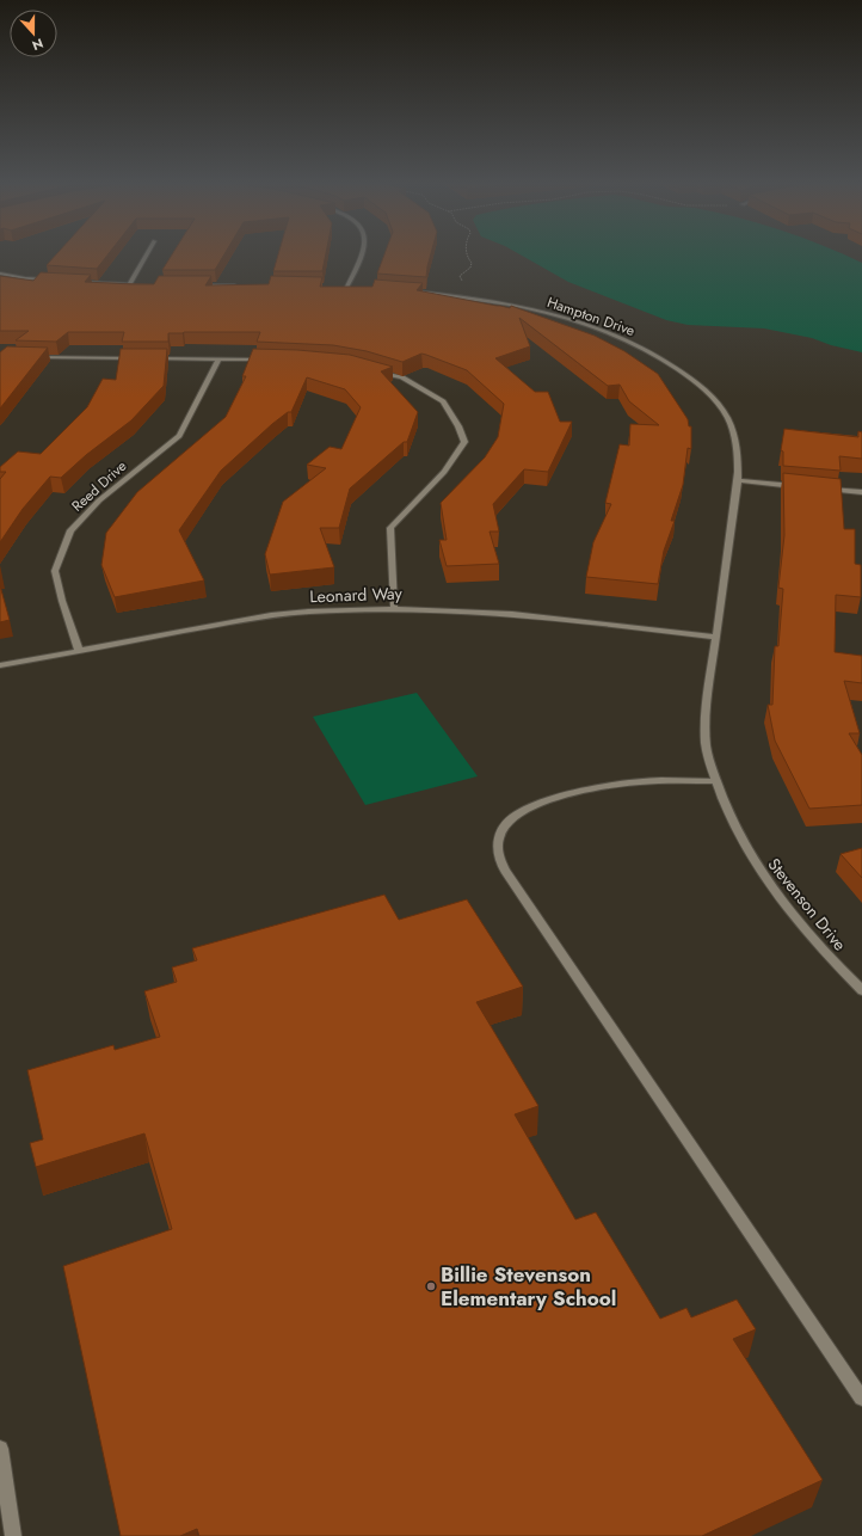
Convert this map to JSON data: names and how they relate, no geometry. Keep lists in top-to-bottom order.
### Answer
{
  "streets": {
    "street": [
      "Hampton Drive",
      "Reed Drive",
      "Leonard Way",
      "Stevenson Drive"
    ]
  },
  "crossings": [
    ["Hampton Drive", "Leonard Way"],
    ["Hampton Drive", "Stevenson Drive"],
    ["Reed Drive", "Leonard Way"],
    ["Leonard Way", "Stevenson Drive"]
  ],
  "places": ["Billie Stevenson Elementary School"],
  "north": "bottom"
}
